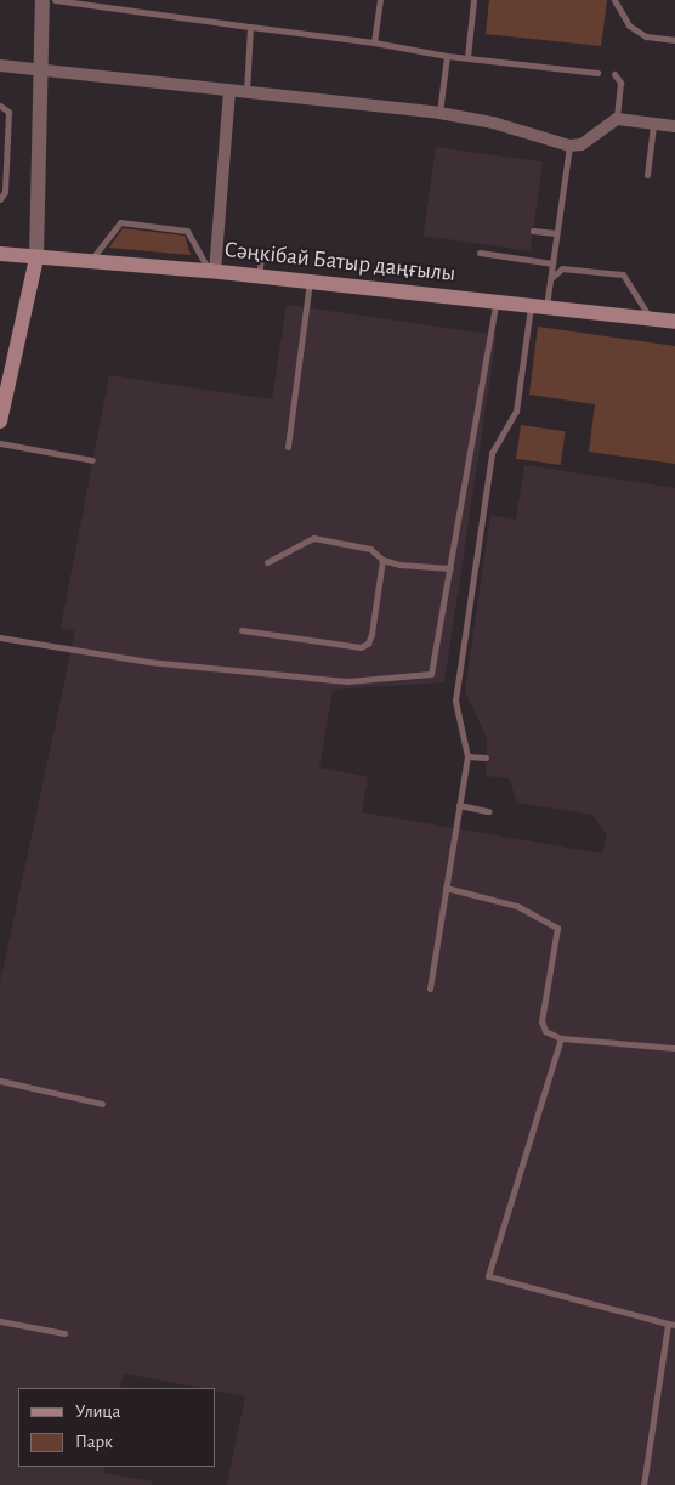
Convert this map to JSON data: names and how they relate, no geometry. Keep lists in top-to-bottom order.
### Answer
{
  "streets": {
    "main road": ["Сәңкібай Батыр даңғылы"]
  },
  "legend": ["Улица", "Парк"]
}
